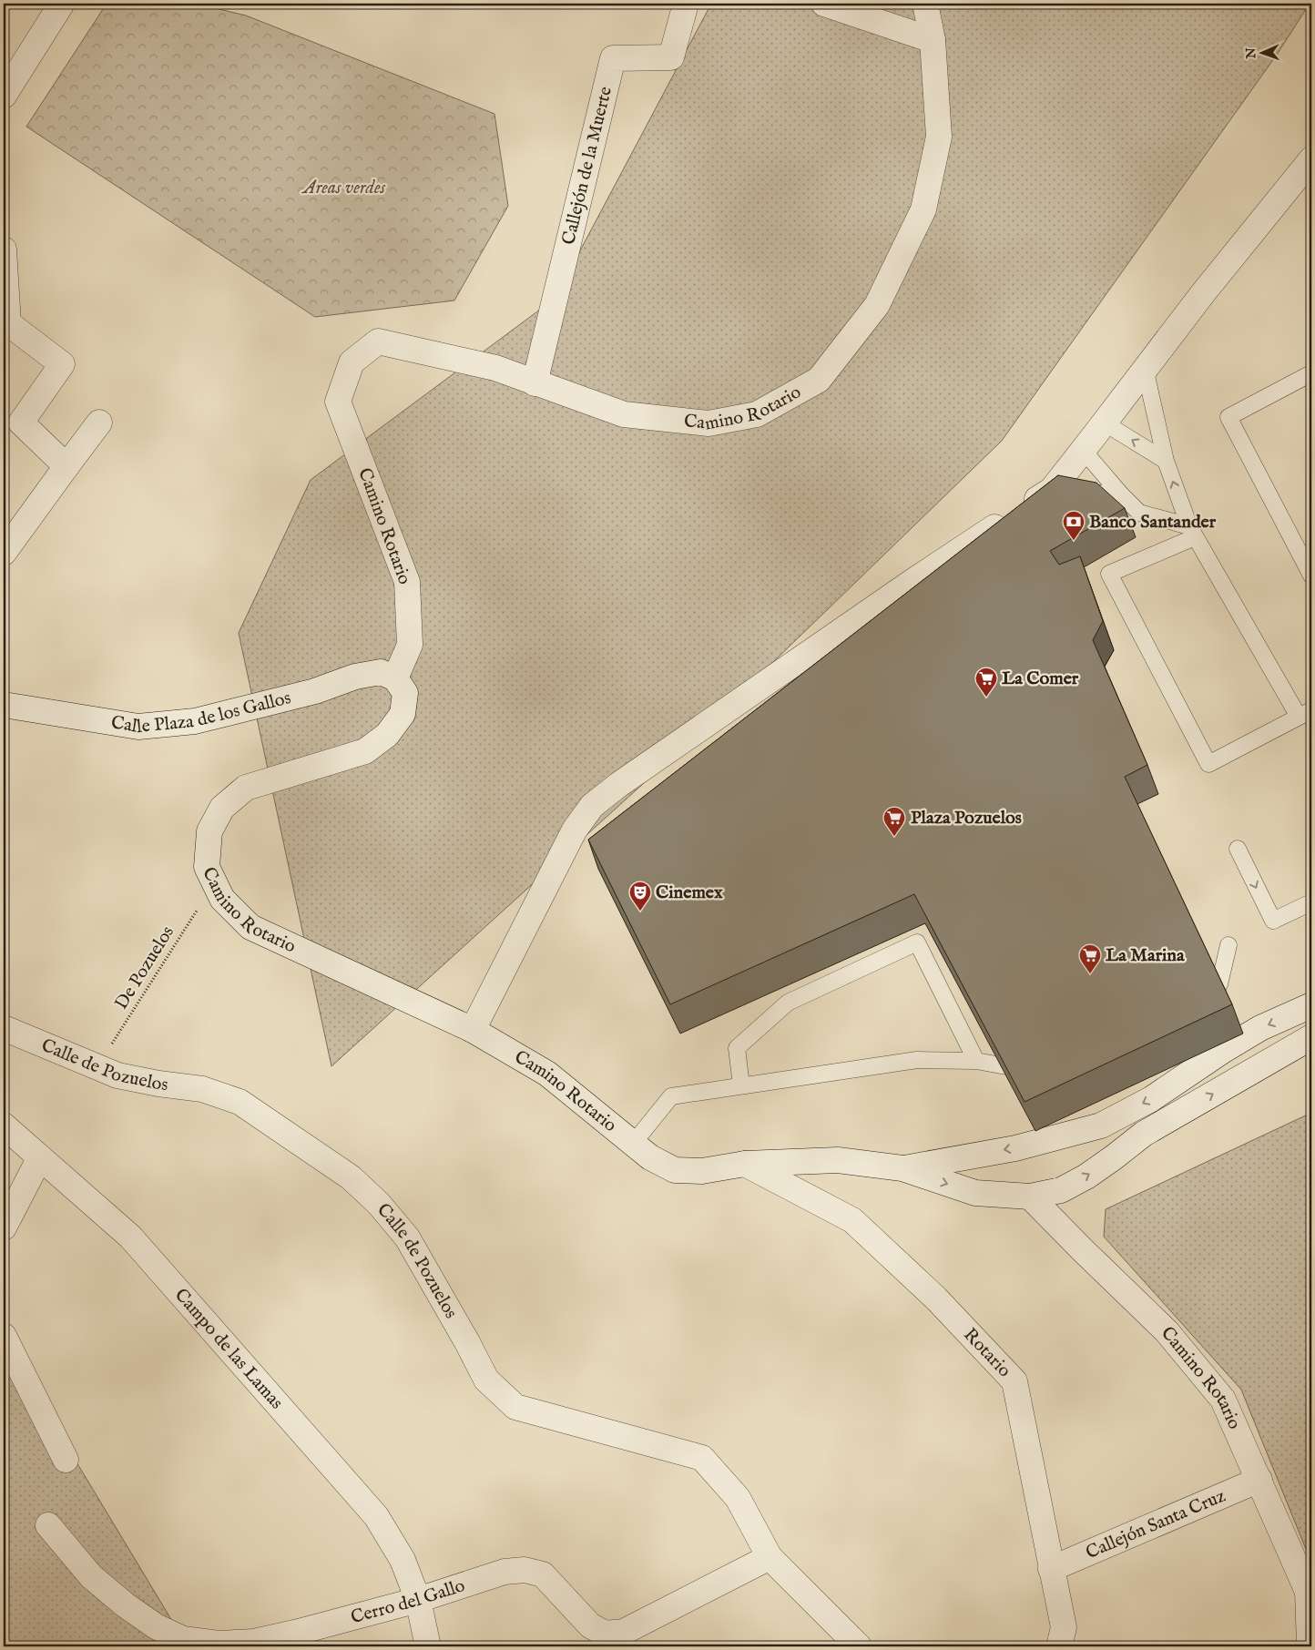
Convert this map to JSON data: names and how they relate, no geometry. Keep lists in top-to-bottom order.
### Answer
{
  "streets": {
    "street": [
      "Callejón de la Muerte",
      "Camino Rotario",
      "Calle Plaza de los Gallos",
      "Calle de Pozuelos",
      "Campo de las Lamas",
      "Rotario",
      "Callejón Santa Cruz",
      "Cerro del Gallo"
    ],
    "path": ["De Pozuelos"]
  },
  "crossings": [
    ["Callejón de la Muerte", "Camino Rotario"],
    ["Camino Rotario", "Calle Plaza de los Gallos"],
    ["Camino Rotario", "De Pozuelos"],
    ["Camino Rotario", "Rotario"],
    ["Camino Rotario", "Callejón Santa Cruz"],
    ["De Pozuelos", "Calle de Pozuelos"],
    ["Calle de Pozuelos", "Cerro del Gallo"],
    ["Campo de las Lamas", "Cerro del Gallo"],
    ["Rotario", "Callejón Santa Cruz"]
  ],
  "parks": ["Areas verdes"],
  "places": {
    "bank": ["Banco Santander"],
    "supermarket": ["La Comer", "Plaza Pozuelos", "La Marina"],
    "theatre": ["Cinemex"]
  },
  "north": "left"
}
